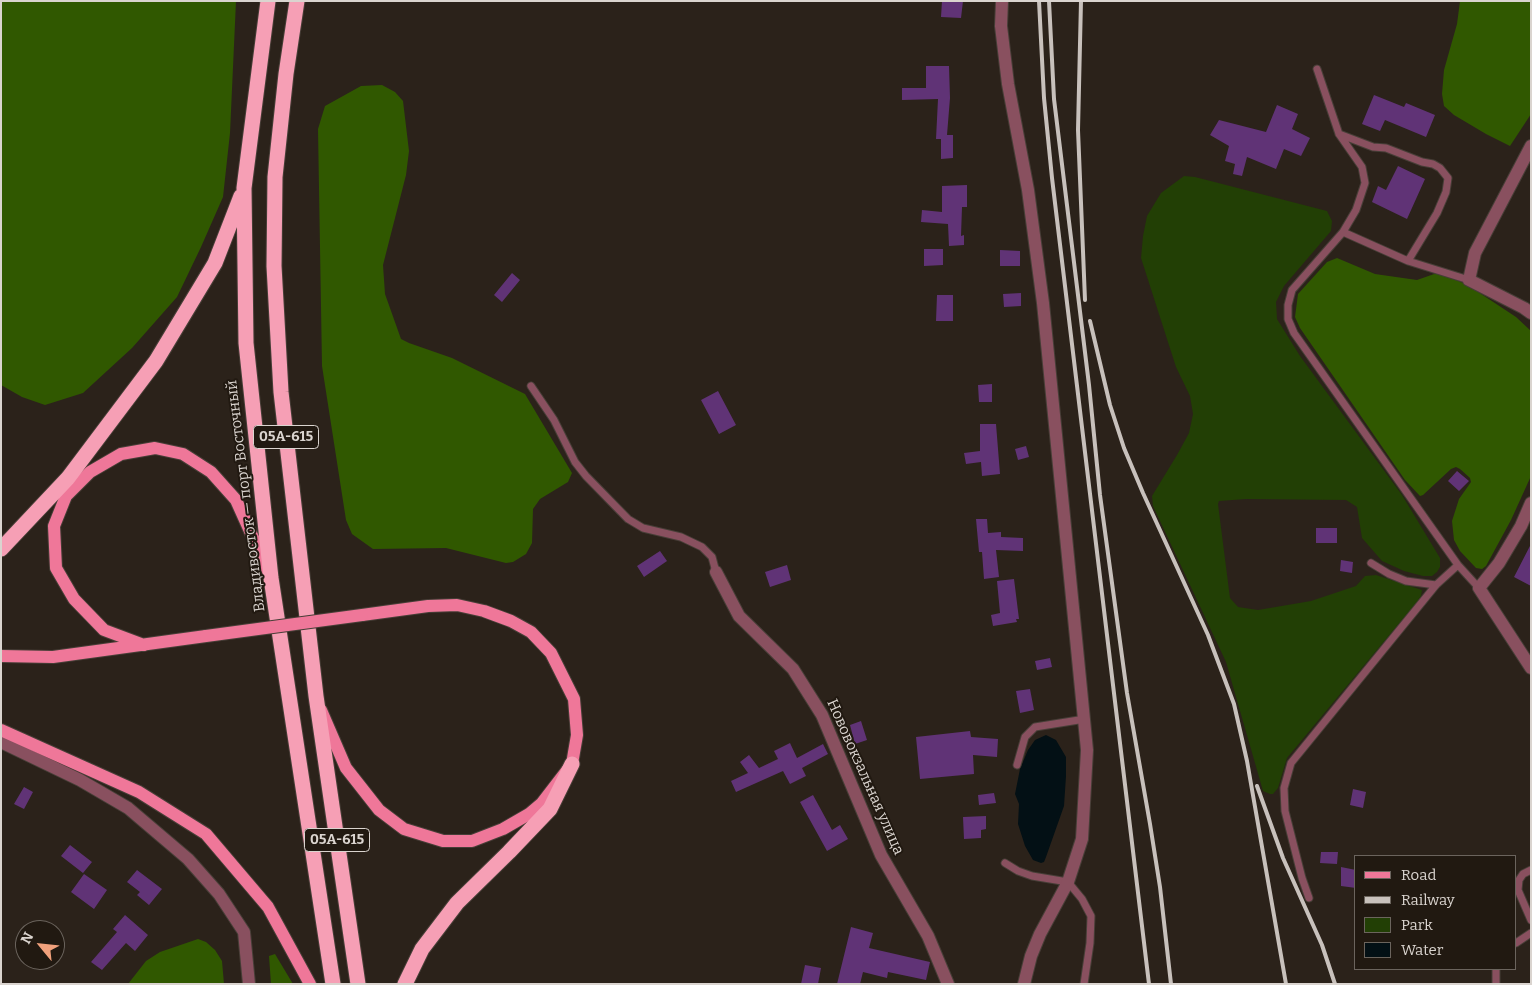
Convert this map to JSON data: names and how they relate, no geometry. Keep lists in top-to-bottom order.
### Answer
{
  "streets": {
    "highway": ["05А-615", "Владивосток — порт Восточный"],
    "street": ["Нововокзальная улица"]
  },
  "legend": [
    "Road",
    "Railway",
    "Park",
    "Water"
  ],
  "north": "top left"
}
